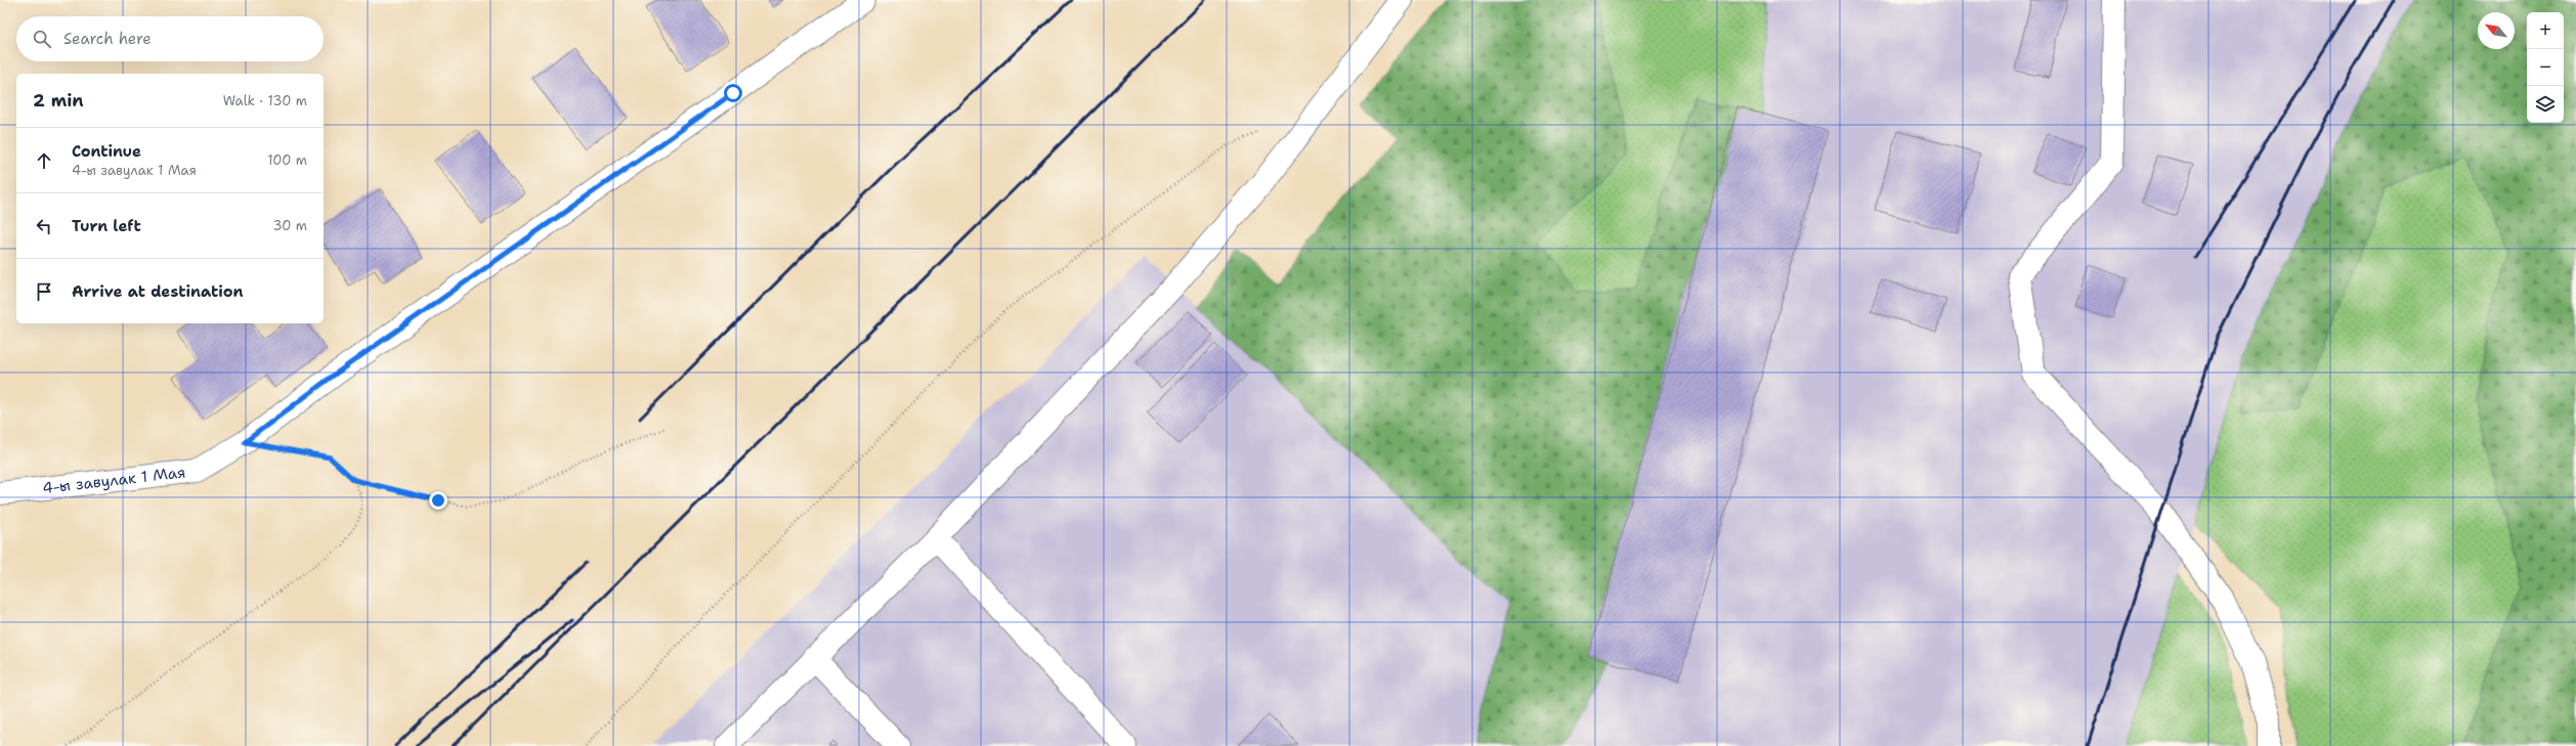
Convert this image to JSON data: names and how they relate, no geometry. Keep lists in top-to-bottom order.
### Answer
{
  "streets": {
    "street": ["4-ы завулак 1 Мая"]
  },
  "north": "top left",
  "page": {
    "map_buttons": ["+", "−"],
    "search": "Search here",
    "heading": ["2 min", "Walk · 130 m"],
    "list": [
      ["Continue", "4-ы завулак 1 Мая", "100 m"],
      ["Turn left", "30 m"],
      "Arrive at destination"
    ]
  }
}
